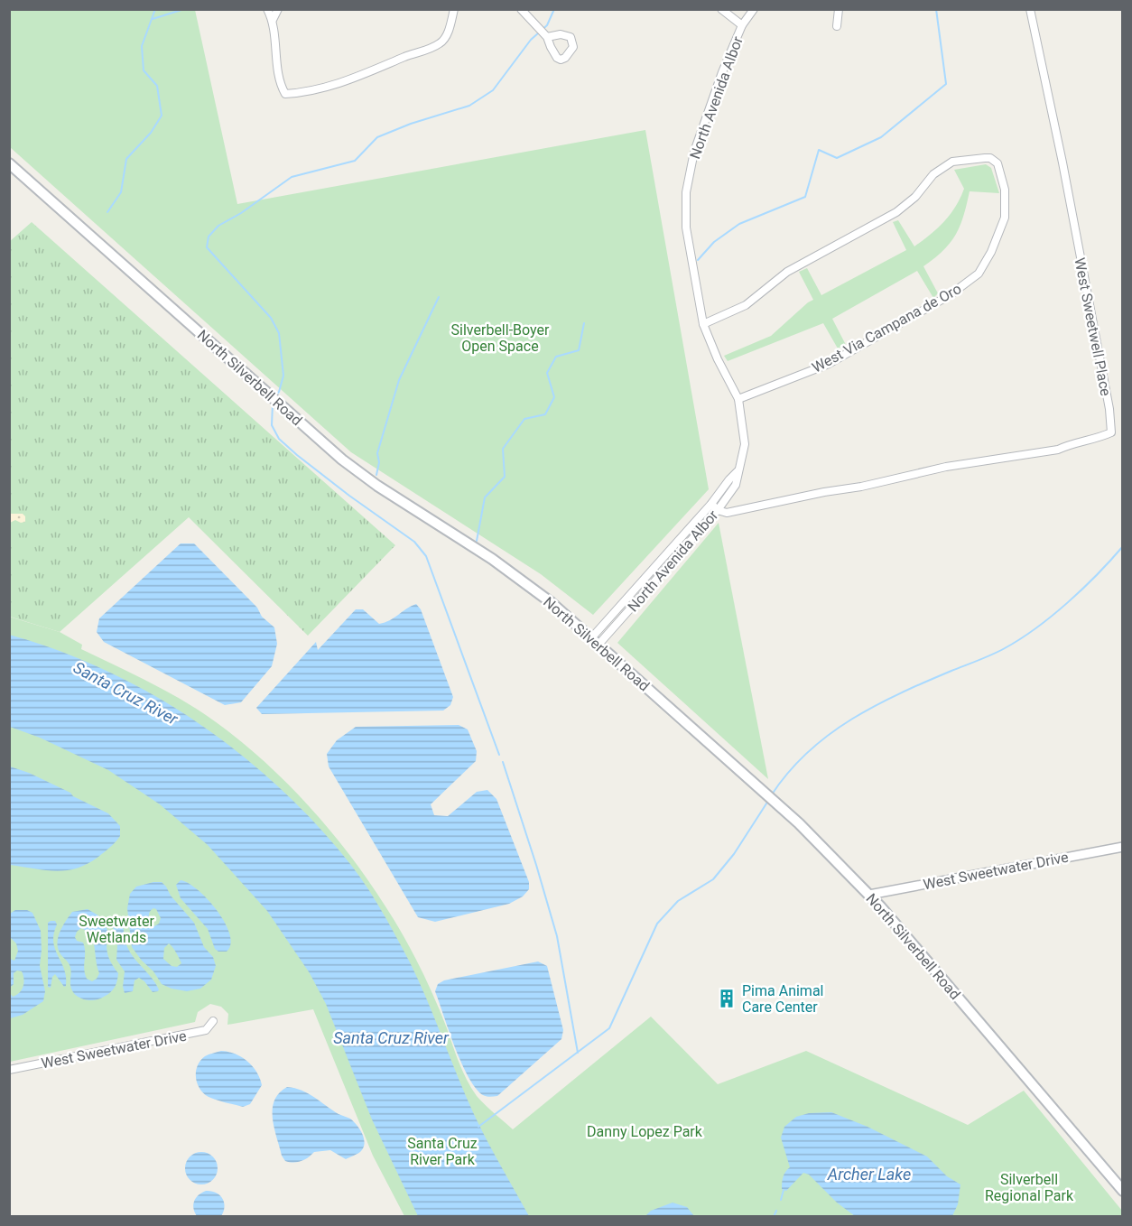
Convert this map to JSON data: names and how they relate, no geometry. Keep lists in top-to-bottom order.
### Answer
{
  "streets": {
    "main road": ["North Silverbell Road"],
    "street": [
      "North Avenida Albor",
      "West Sweetwell Place",
      "West Via Campana de Oro",
      "West Sweetwater Drive"
    ]
  },
  "crossings": [
    ["North Avenida Albor", "West Sweetwell Place"],
    ["North Avenida Albor", "West Via Campana de Oro"],
    ["North Avenida Albor", "North Silverbell Road"],
    ["North Silverbell Road", "West Sweetwater Drive"]
  ],
  "water": ["Santa Cruz River", "Archer Lake"],
  "parks": [
    "Silverbell-Boyer Open Space",
    "Sweetwater Wetlands",
    "Danny Lopez Park",
    "Santa Cruz River Park",
    "Silverbell Regional Park"
  ],
  "places": {
    "building": ["Pima Animal Care Center"]
  }
}
